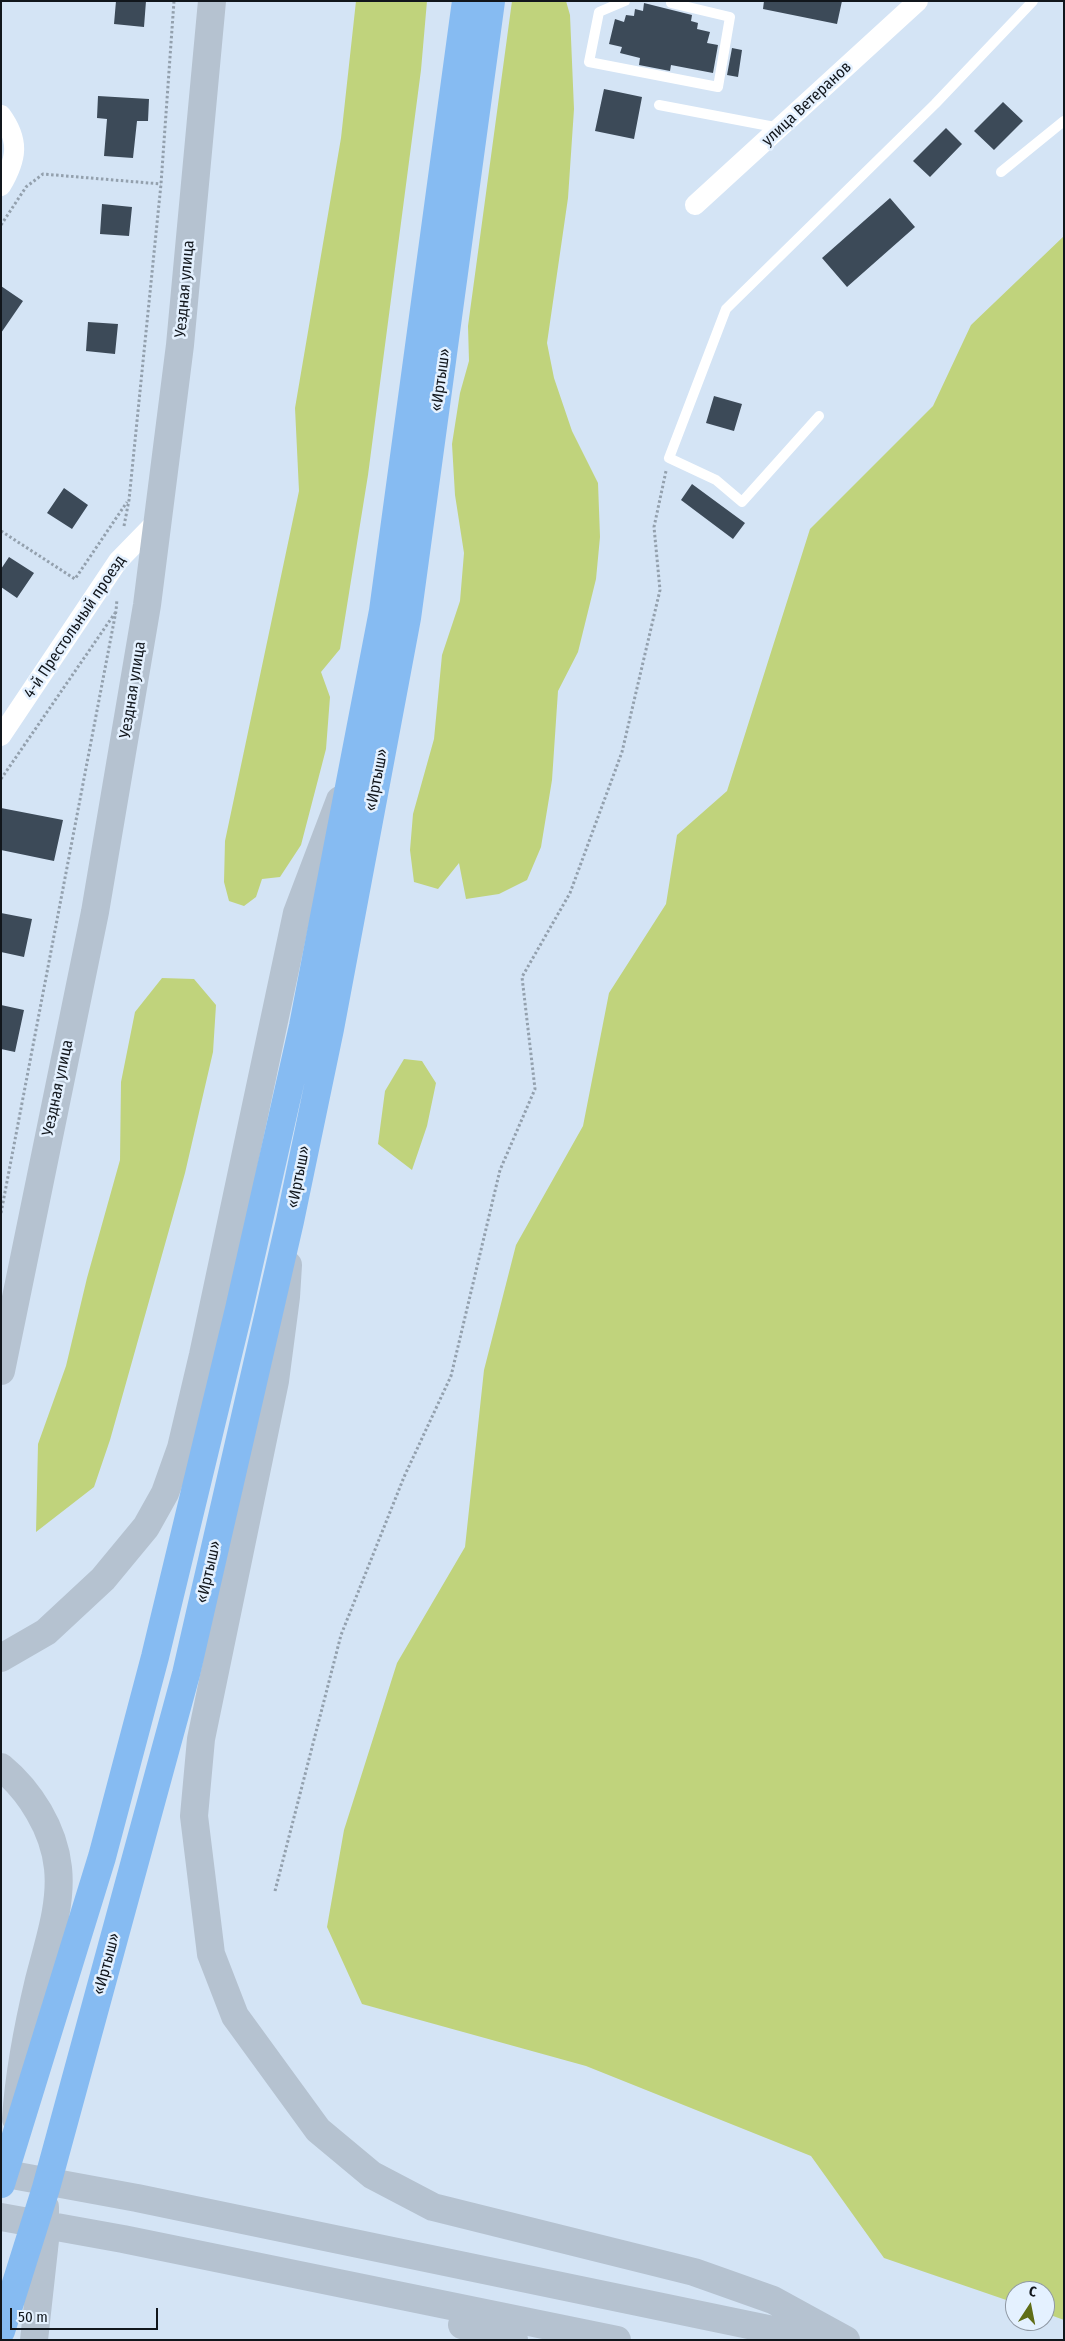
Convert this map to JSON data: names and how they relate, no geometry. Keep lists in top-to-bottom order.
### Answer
{
  "streets": {
    "highway": ["«Иртыш»"],
    "street": ["улица Ветеранов", "Уездная улица", "4-й Престольный проезд"]
  },
  "crossings": [
    ["Уездная улица", "4-й Престольный проезд"]
  ],
  "scale_bar": "50 m",
  "north": "top"
}
